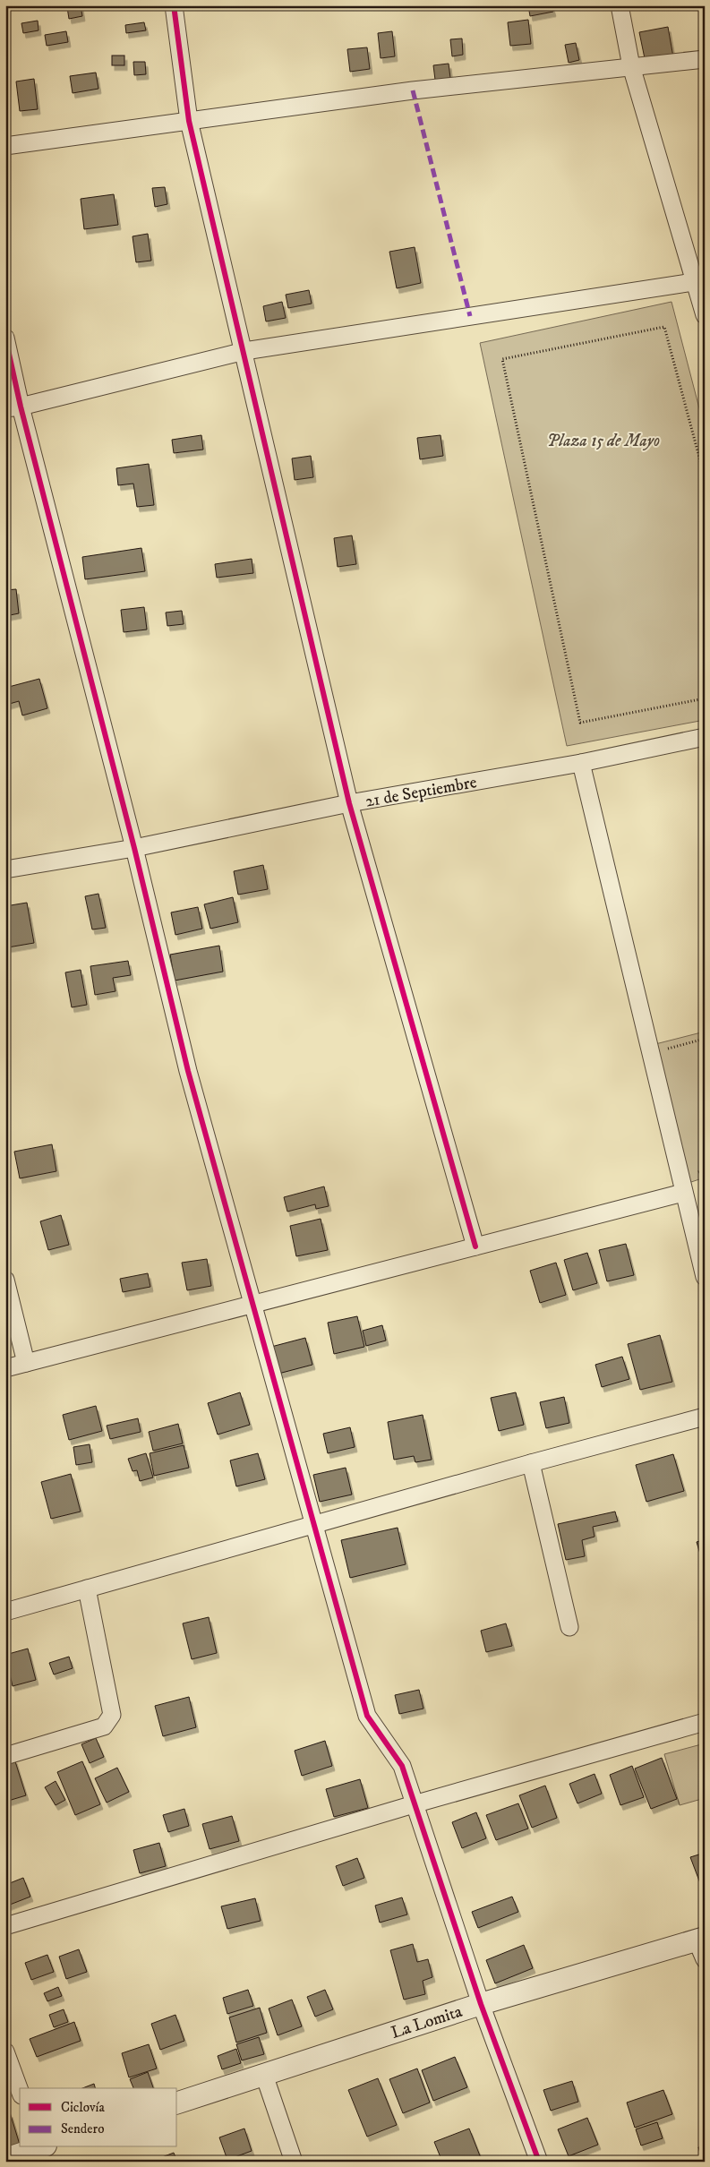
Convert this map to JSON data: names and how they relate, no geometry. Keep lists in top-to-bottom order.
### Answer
{
  "streets": {
    "street": ["21 de Septiembre", "La Lomita"]
  },
  "parks": ["Plaza 15 de Mayo"],
  "legend": ["Ciclovía", "Sendero"]
}
